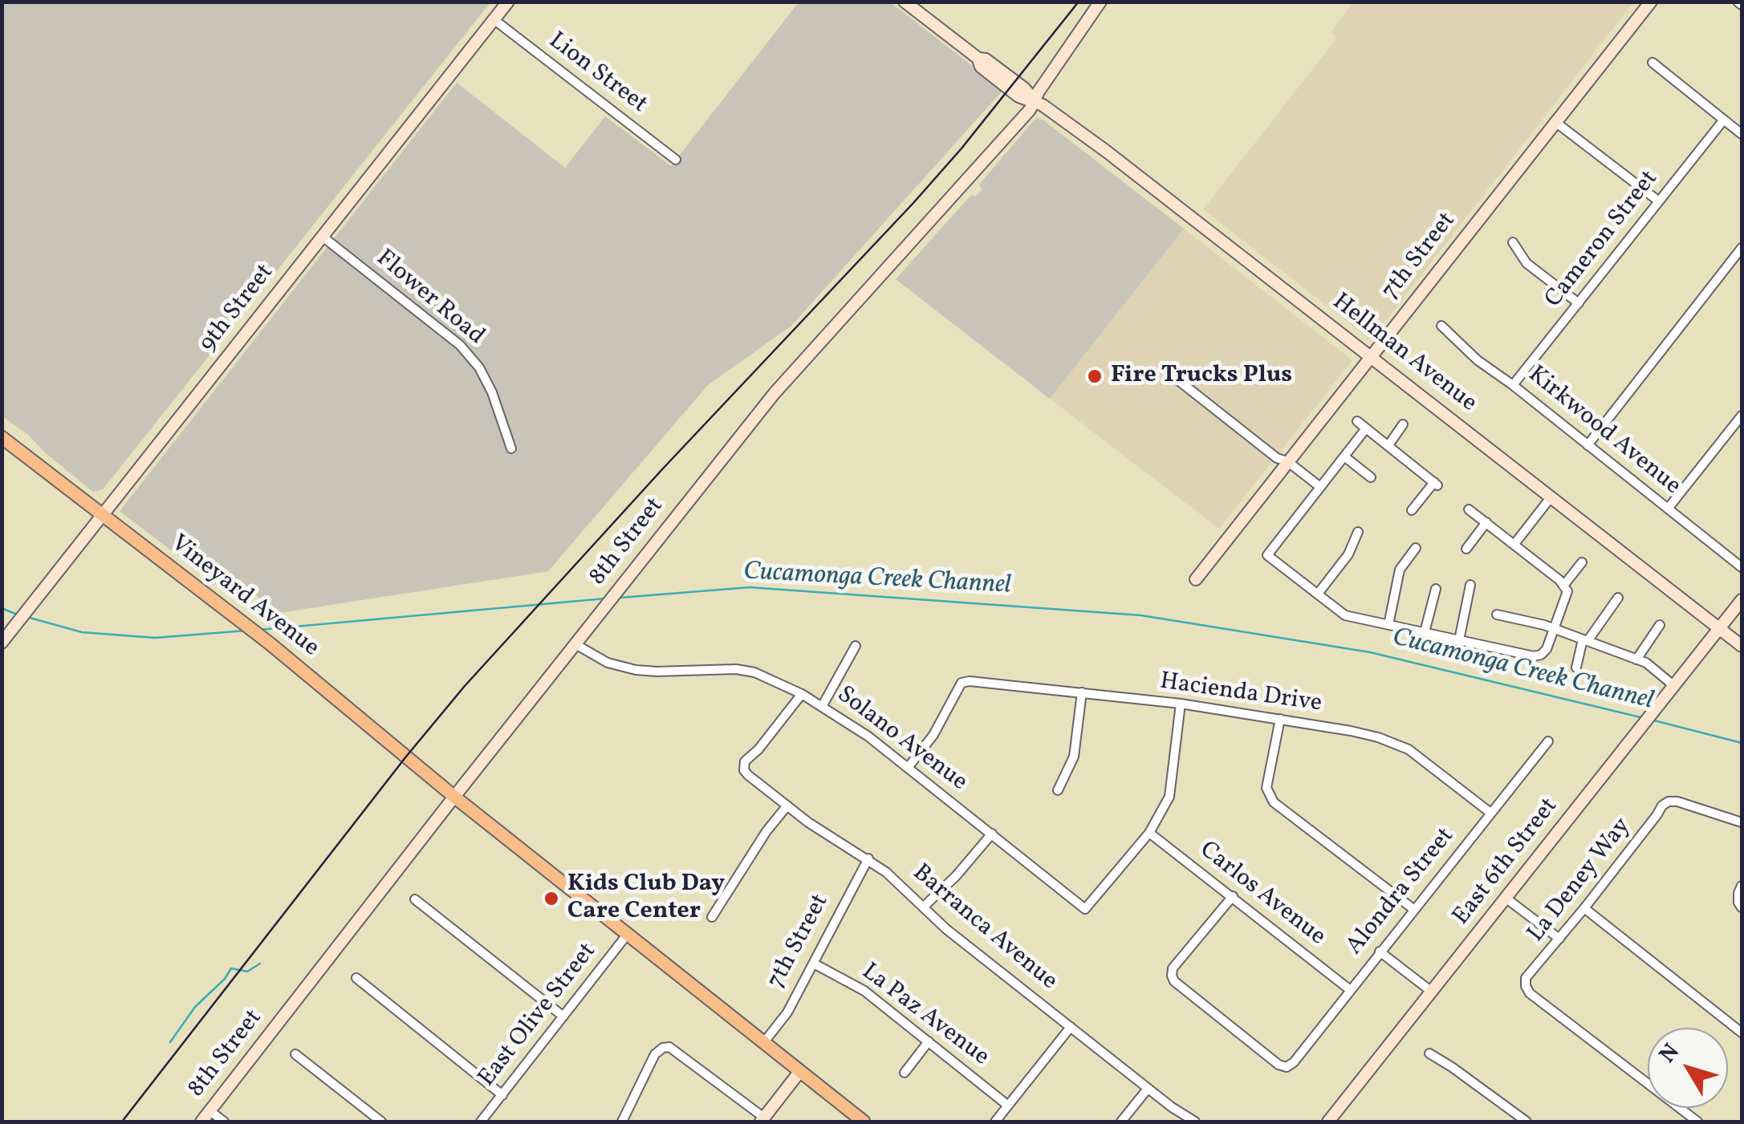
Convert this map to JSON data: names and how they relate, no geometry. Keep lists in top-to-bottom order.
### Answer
{
  "streets": {
    "main road": ["Vineyard Avenue"],
    "street": [
      "Lion Street",
      "Cameron Street",
      "7th Street",
      "Flower Road",
      "9th Street",
      "Hellman Avenue",
      "Kirkwood Avenue",
      "8th Street",
      "Hacienda Drive",
      "Solano Avenue",
      "East 6th Street",
      "La Deney Way",
      "Alondra Street",
      "Carlos Avenue",
      "Barranca Avenue",
      "East Olive Street",
      "La Paz Avenue"
    ]
  },
  "crossings": [
    ["Lion Street", "9th Street"],
    ["Cameron Street", "Kirkwood Avenue"],
    ["7th Street", "Hellman Avenue"],
    ["7th Street", "Vineyard Avenue"],
    ["7th Street", "Barranca Avenue"],
    ["7th Street", "La Paz Avenue"],
    ["Flower Road", "9th Street"],
    ["9th Street", "Vineyard Avenue"],
    ["Hellman Avenue", "8th Street"],
    ["Hellman Avenue", "East 6th Street"],
    ["8th Street", "Vineyard Avenue"],
    ["8th Street", "Solano Avenue"],
    ["Vineyard Avenue", "East Olive Street"],
    ["Hacienda Drive", "Solano Avenue"],
    ["Hacienda Drive", "Alondra Street"],
    ["Solano Avenue", "Carlos Avenue"],
    ["Solano Avenue", "Barranca Avenue"],
    ["Alondra Street", "Carlos Avenue"]
  ],
  "water": ["Cucamonga Creek Channel"],
  "places": ["Fire Trucks Plus", "Kids Club Day Care Center"],
  "north": "top left"
}
